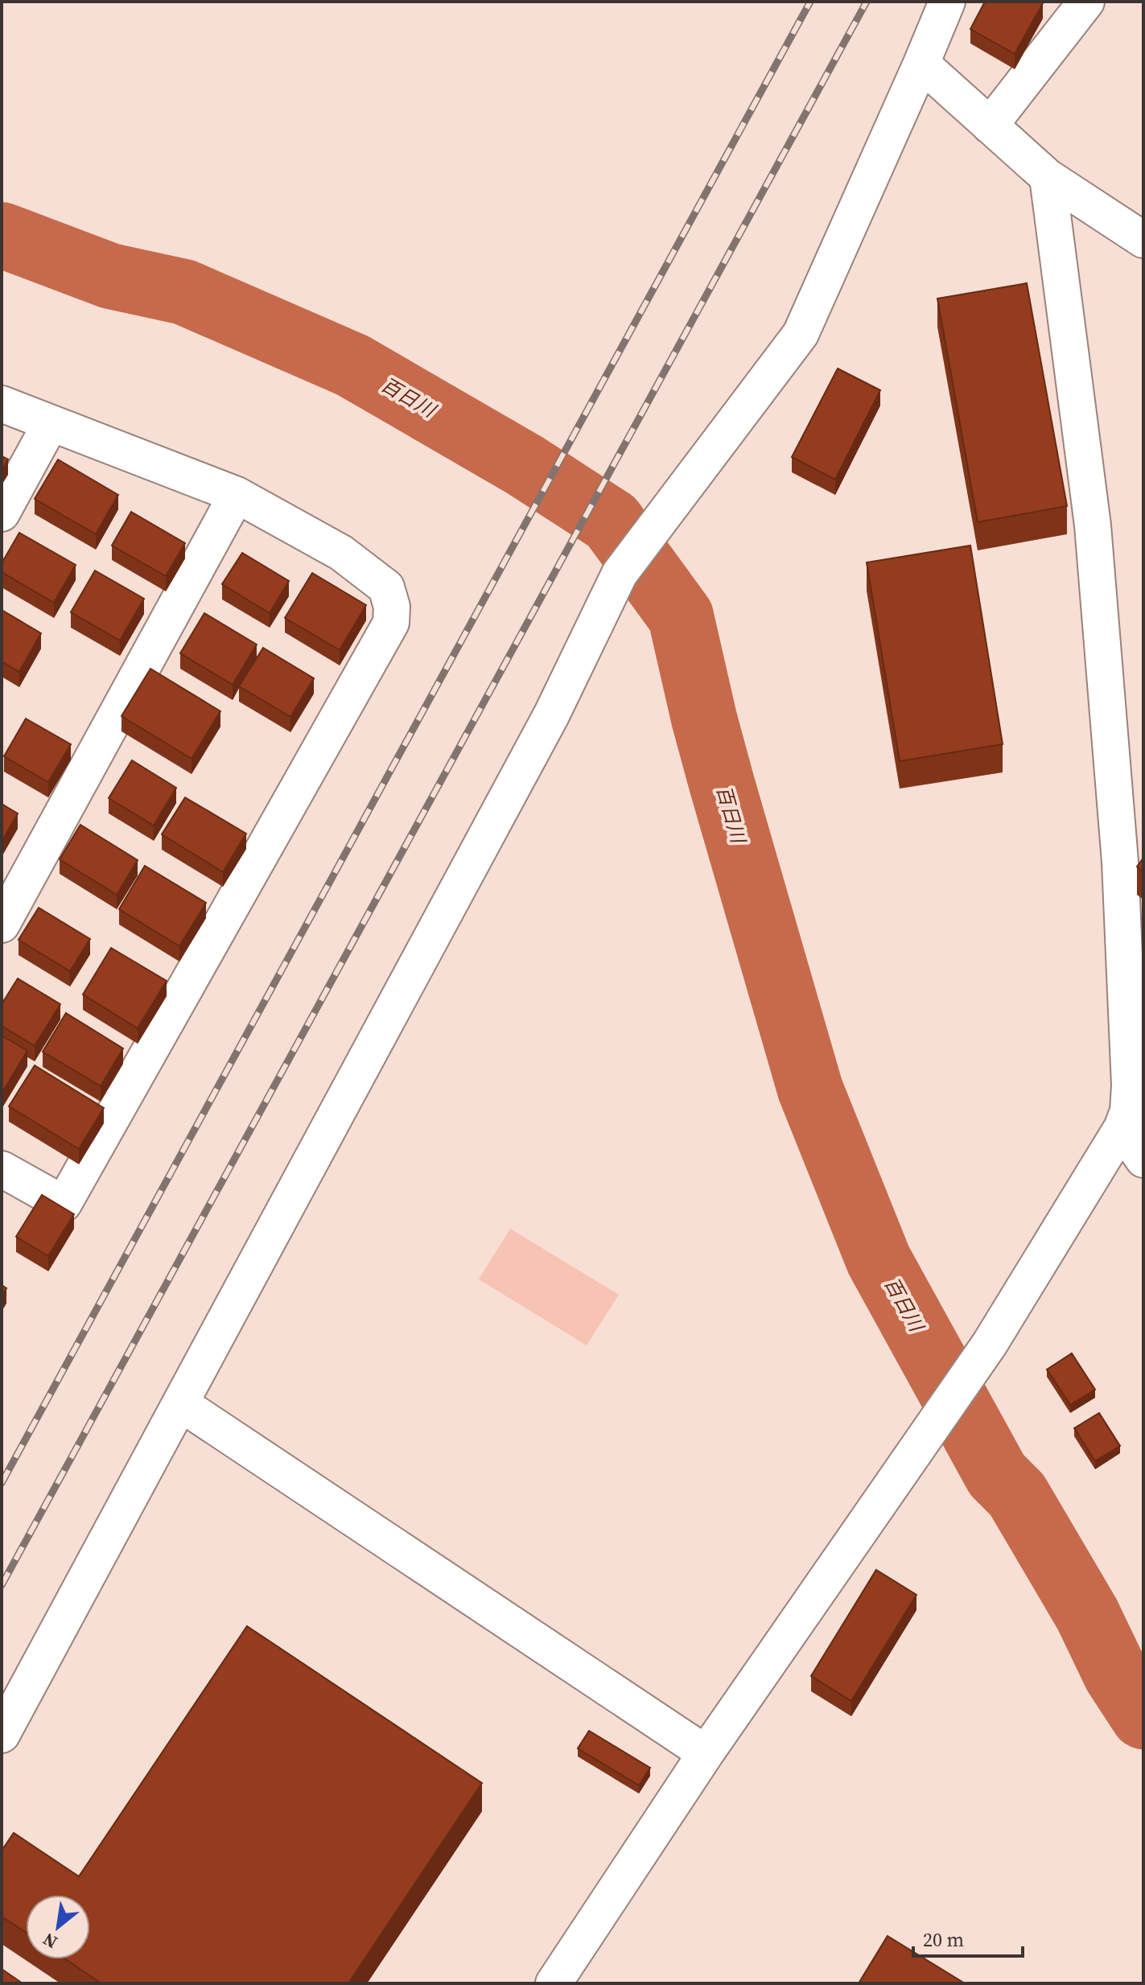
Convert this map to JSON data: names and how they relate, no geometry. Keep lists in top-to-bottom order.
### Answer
{
  "water": ["百日川"],
  "scale_bar": "20 m",
  "north": "bottom left"
}
